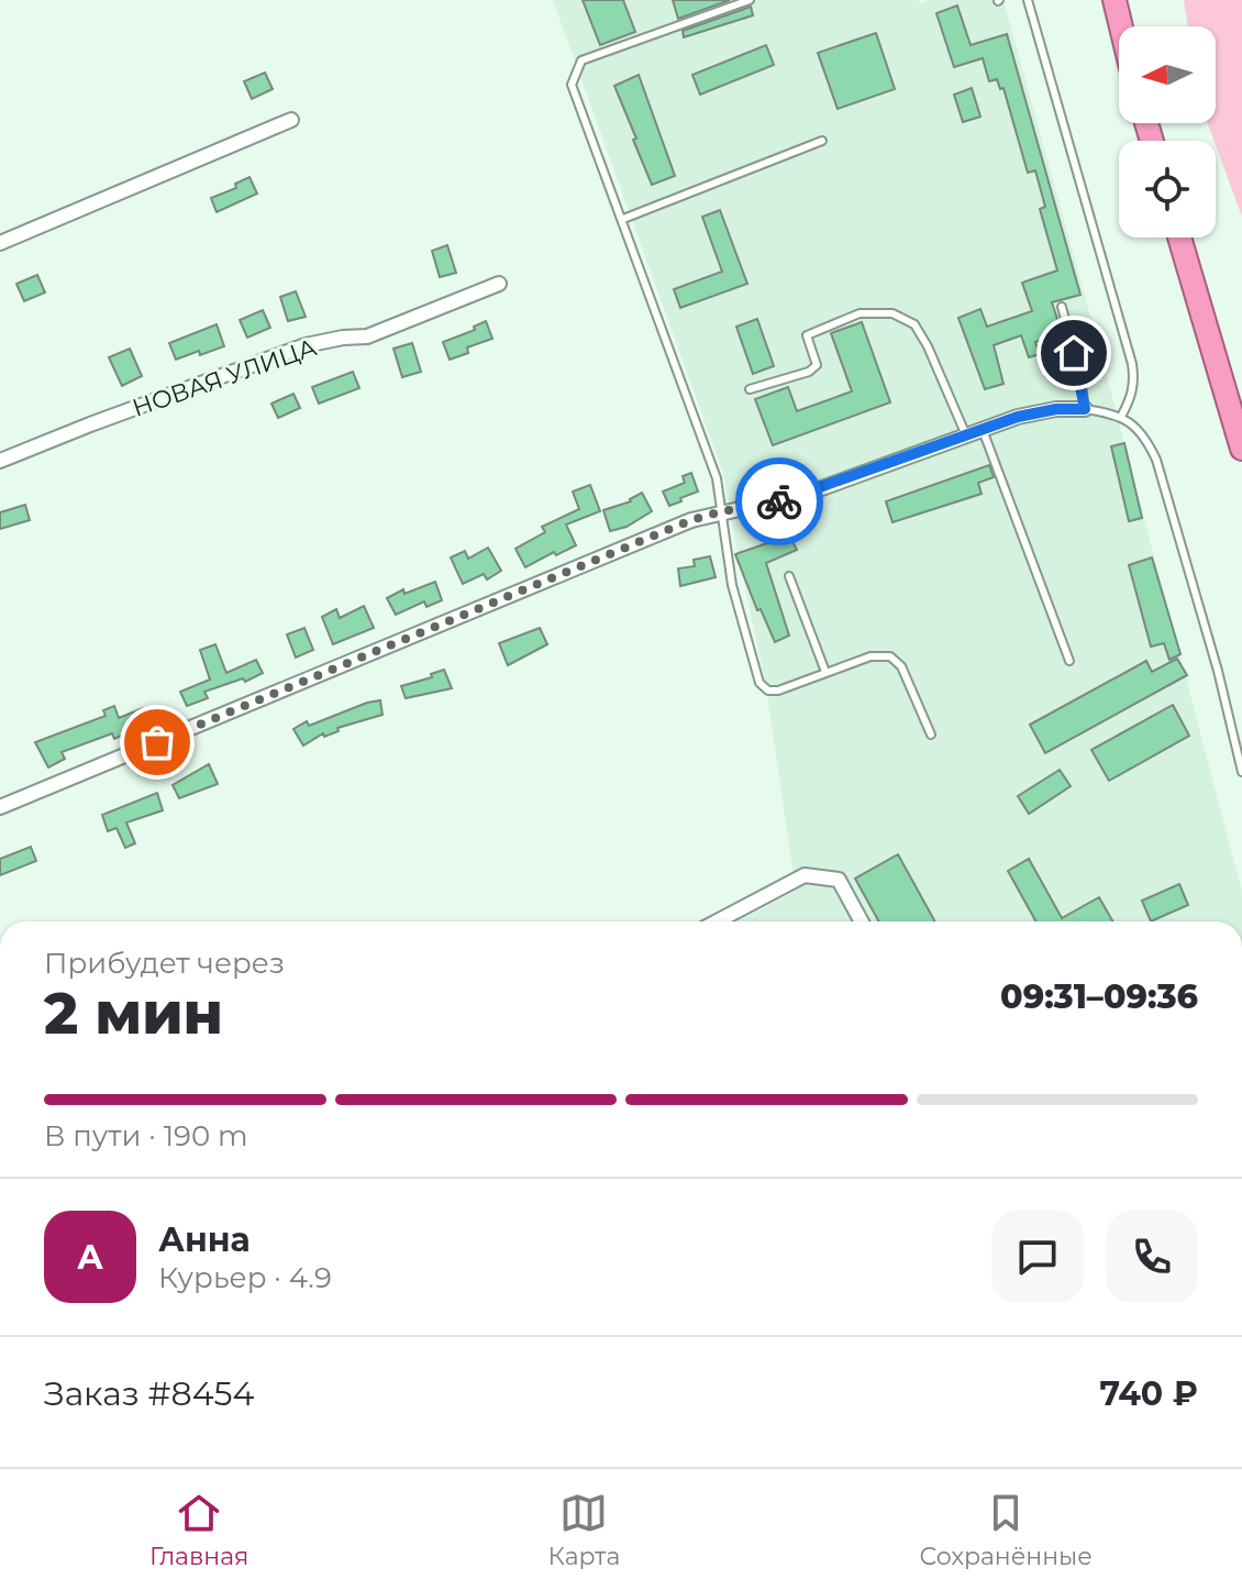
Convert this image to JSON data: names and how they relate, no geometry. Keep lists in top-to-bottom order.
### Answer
{
  "streets": {
    "street": ["НОВАЯ УЛИЦА"]
  },
  "north": "left",
  "page": {
    "heading": ["2 мин", "Прибудет через", "09:31–09:36"],
    "panel": [
      "Анна",
      "Курьер · 4.9",
      "Заказ #8454",
      "740 ₽"
    ],
    "bar": "В пути · 190 m",
    "round": "А",
    "tabs": ["Главная", "Карта", "Сохранённые"]
  }
}
